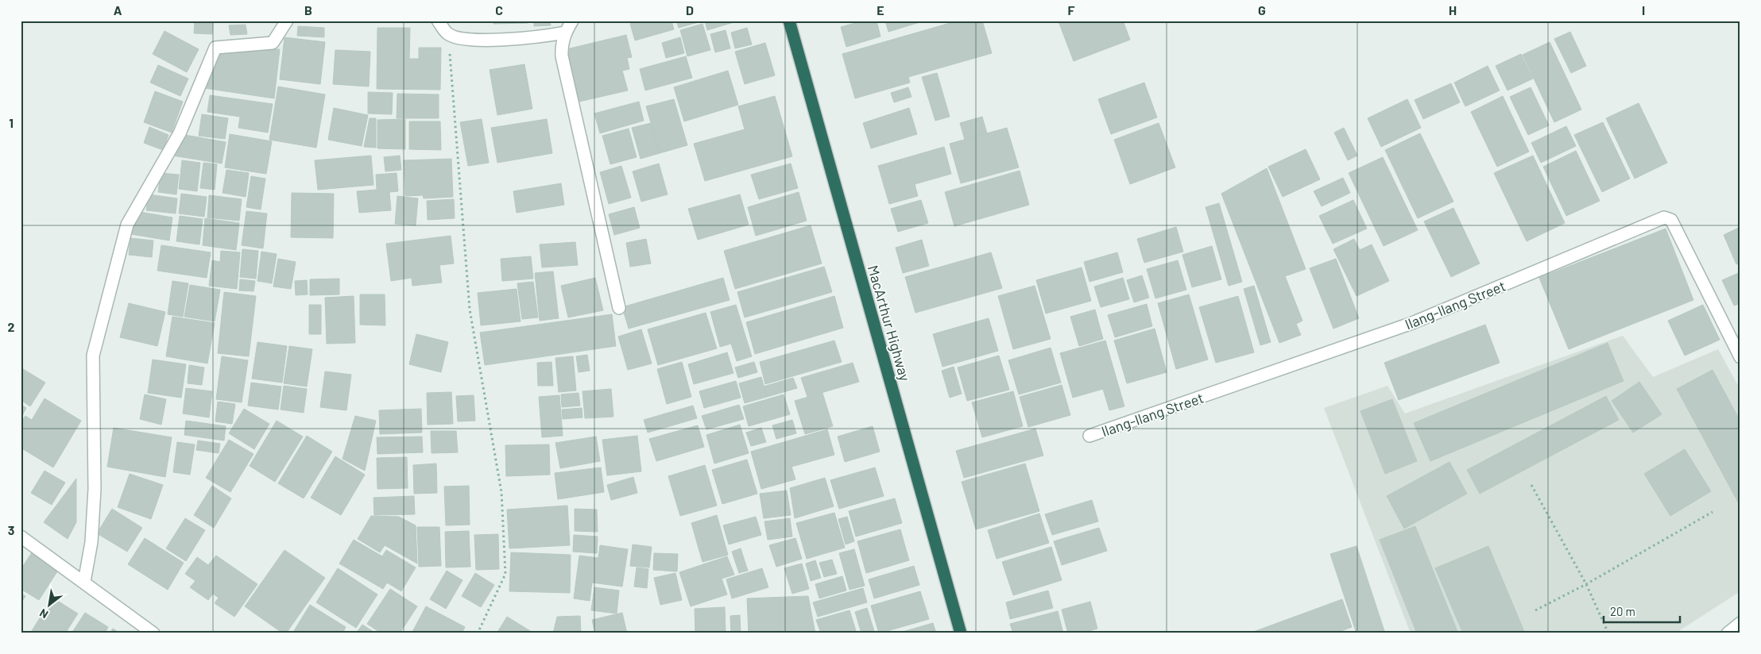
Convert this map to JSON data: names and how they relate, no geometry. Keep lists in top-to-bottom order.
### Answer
{
  "streets": {
    "highway": ["MacArthur Highway"],
    "street": ["Ilang-Ilang Street"]
  },
  "scale_bar": "20 m",
  "north": "bottom left",
  "grid": {
    "columns": [
      "A",
      "B",
      "C",
      "D",
      "E",
      "F",
      "G",
      "H",
      "I"
    ],
    "rows": ["1", "2", "3"]
  }
}
